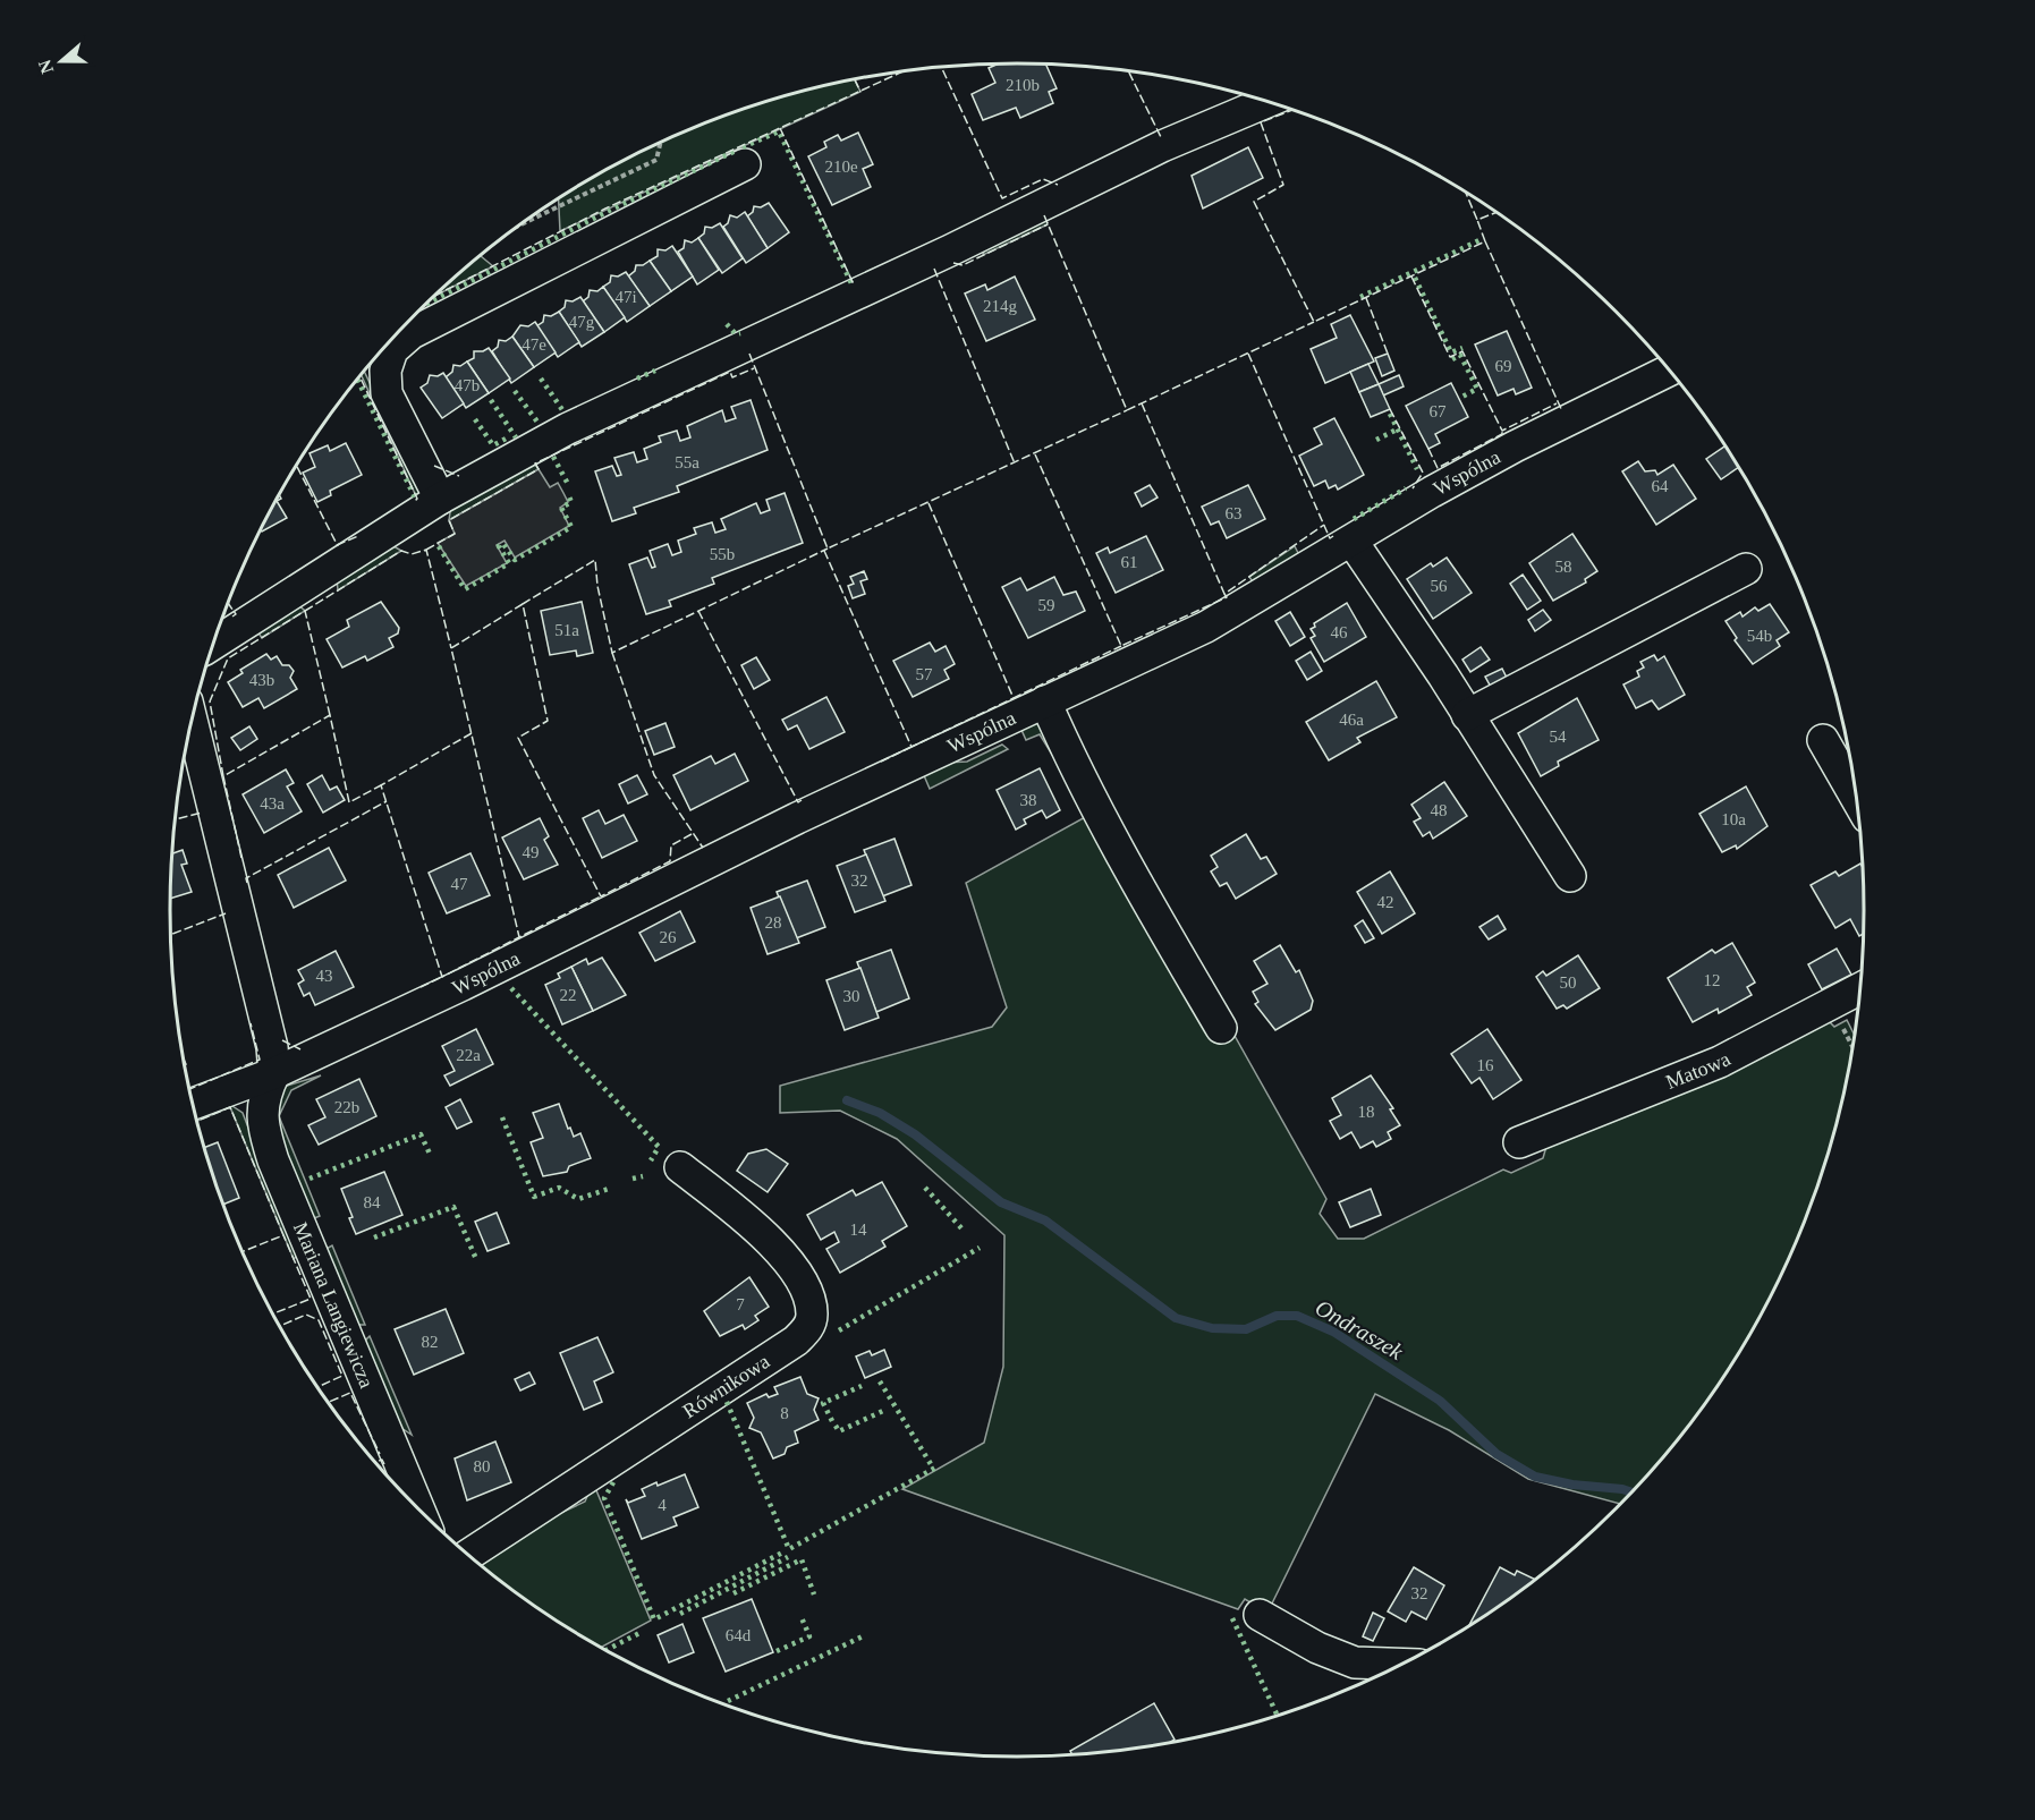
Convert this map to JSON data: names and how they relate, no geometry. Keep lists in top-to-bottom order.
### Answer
{
  "streets": {
    "street": [
      "Wspólna",
      "Matowa",
      "Mariana Langiewicza",
      "Równikowa"
    ]
  },
  "crossings": [
    ["Wspólna", "Mariana Langiewicza"]
  ],
  "water": ["Ondraszek"],
  "house_numbers": [
    "210b",
    "210e",
    "47i",
    "214g",
    "47g",
    "47e",
    "69",
    "47b",
    "67",
    "55a",
    "64",
    "63",
    "55b",
    "61",
    "58",
    "56",
    "59",
    "51a",
    "46",
    "54b",
    "57",
    "43b",
    "46a",
    "54",
    "38",
    "43a",
    "48",
    "10a",
    "49",
    "32",
    "47",
    "42",
    "28",
    "26",
    "43",
    "12",
    "50",
    "22",
    "30",
    "22a",
    "16",
    "22b",
    "18",
    "84",
    "14",
    "7",
    "82",
    "8",
    "80",
    "4",
    "32",
    "64d"
  ],
  "north": "left"
}
